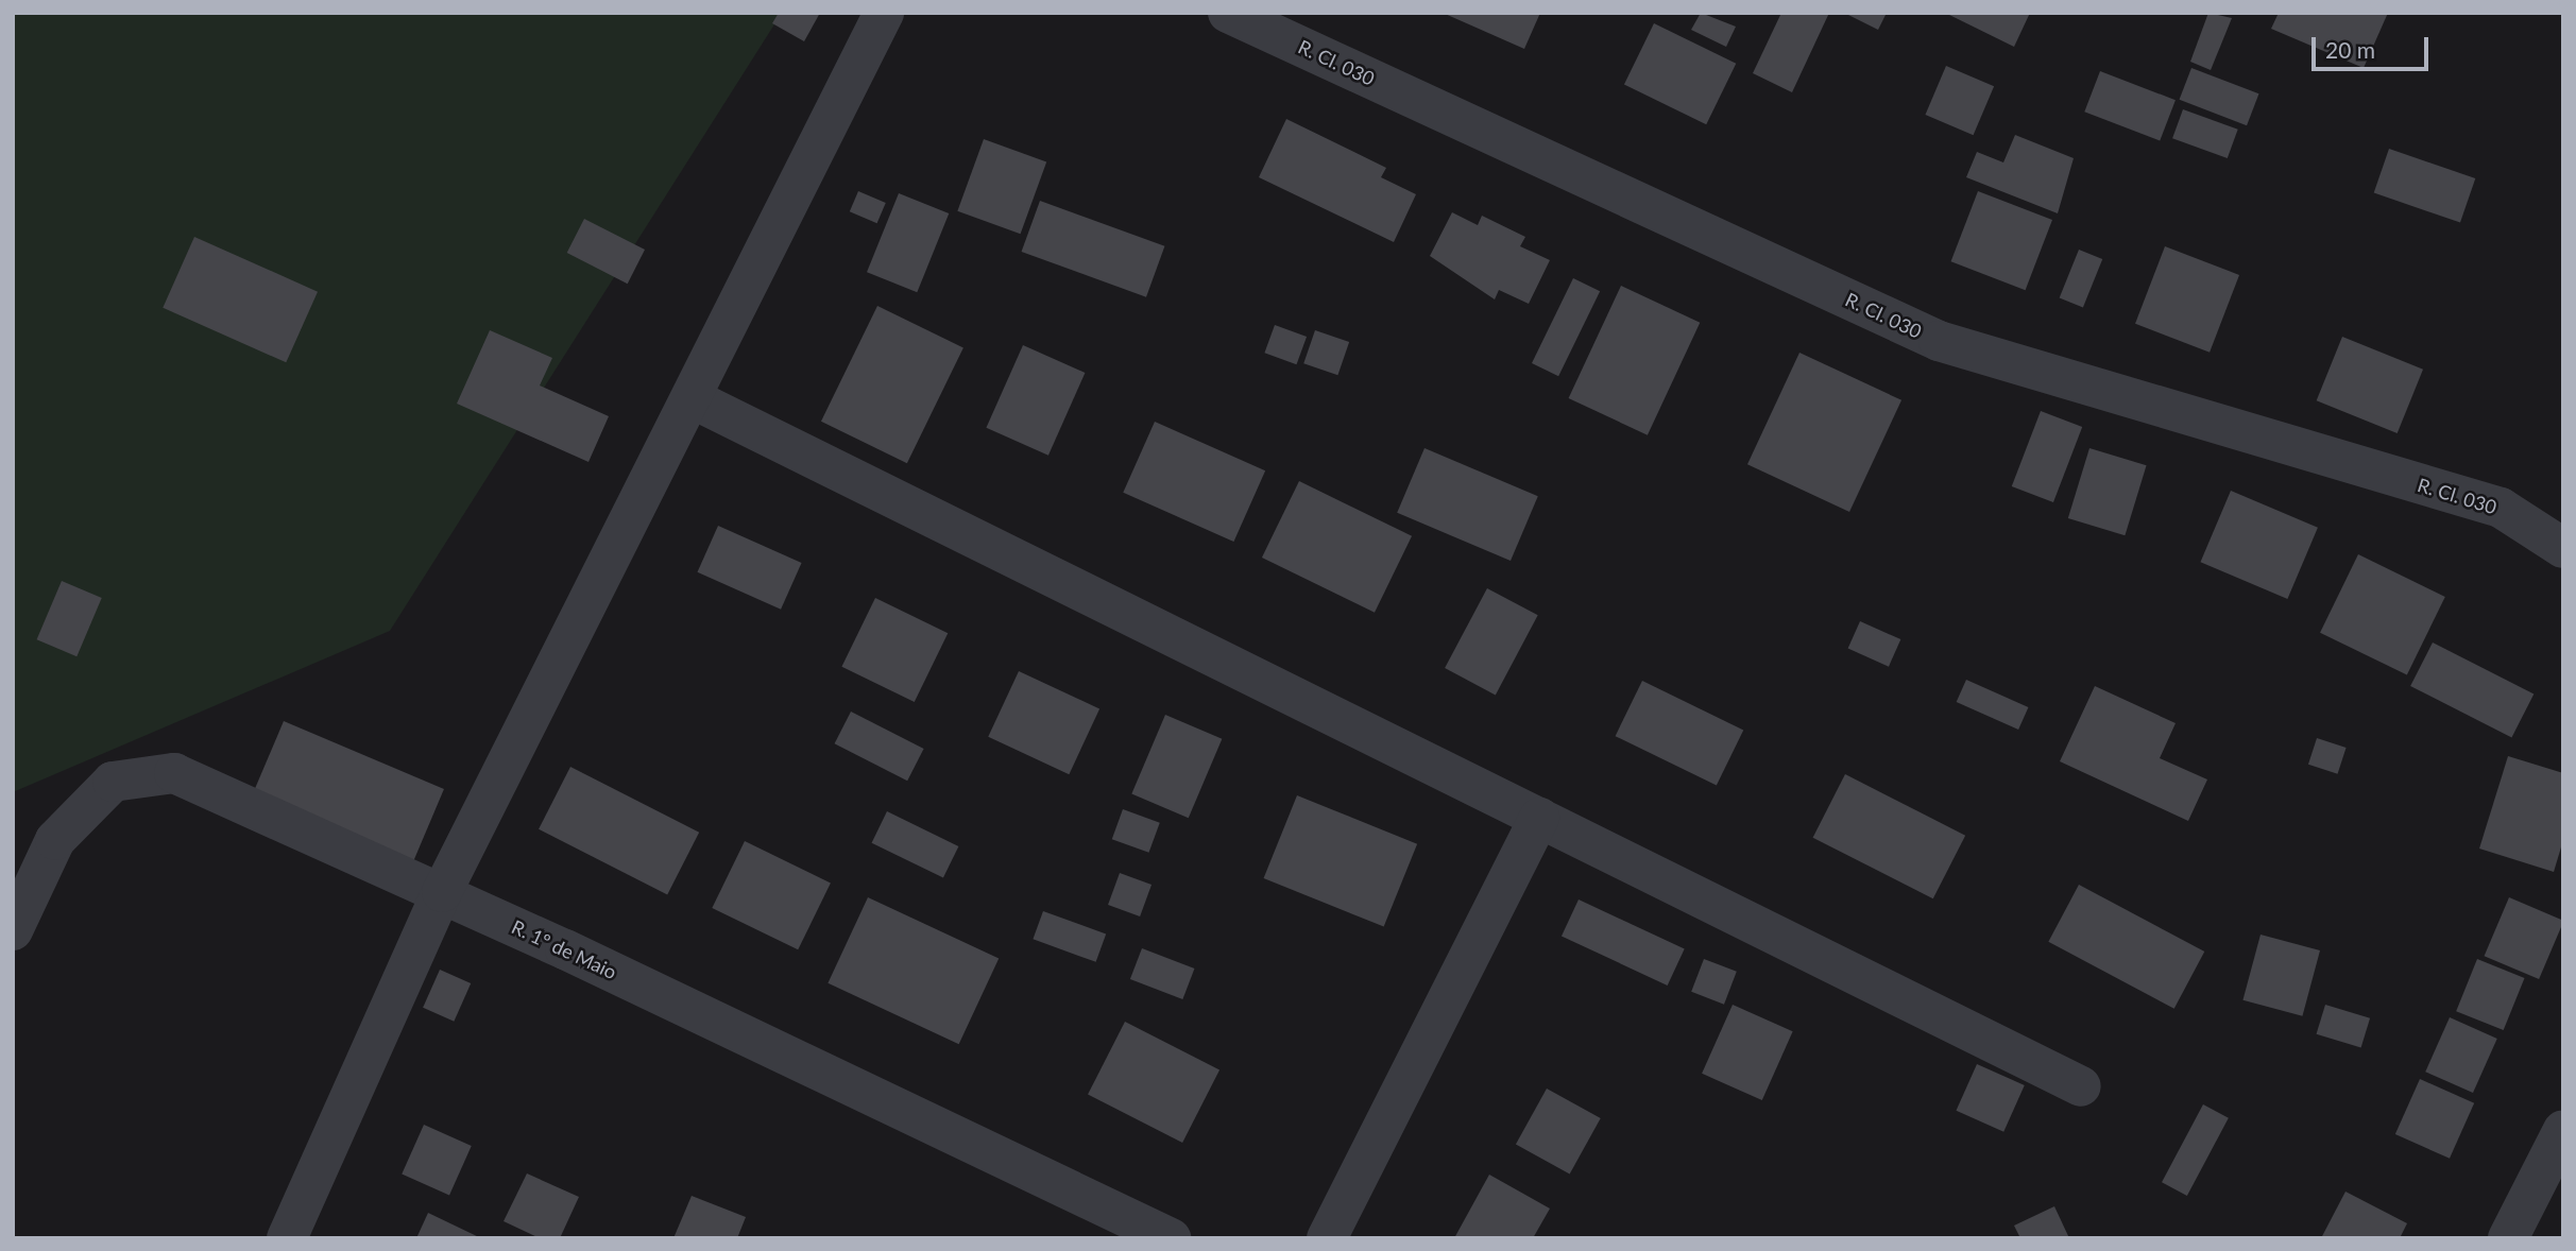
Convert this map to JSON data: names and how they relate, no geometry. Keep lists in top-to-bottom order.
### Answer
{
  "streets": {
    "street": ["R. Cl. 030", "R. 1º de Maio"]
  },
  "scale_bar": "20 m"
}
